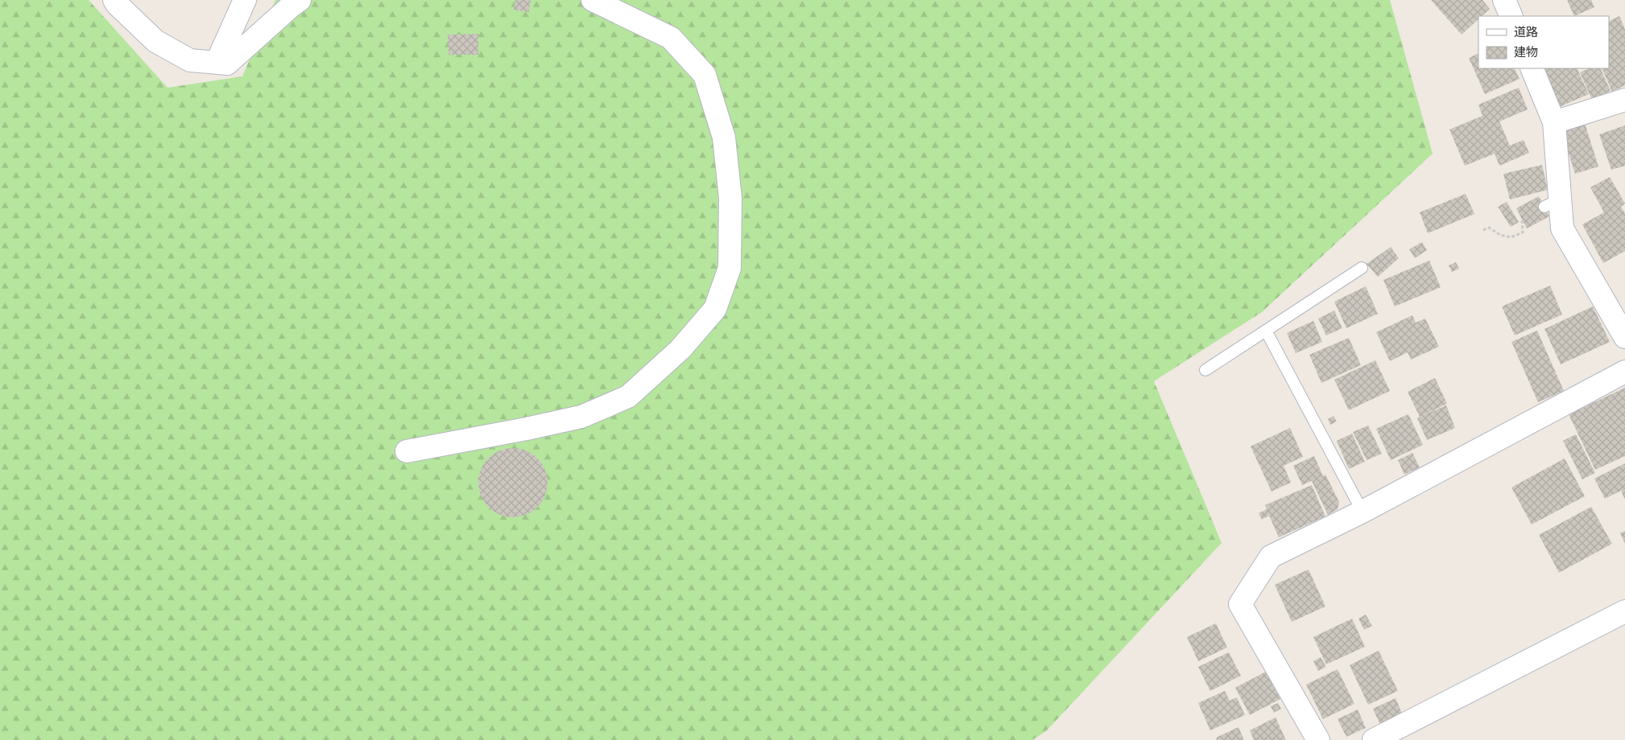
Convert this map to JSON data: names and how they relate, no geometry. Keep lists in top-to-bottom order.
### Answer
{
  "legend": ["道路", "建物"]
}
